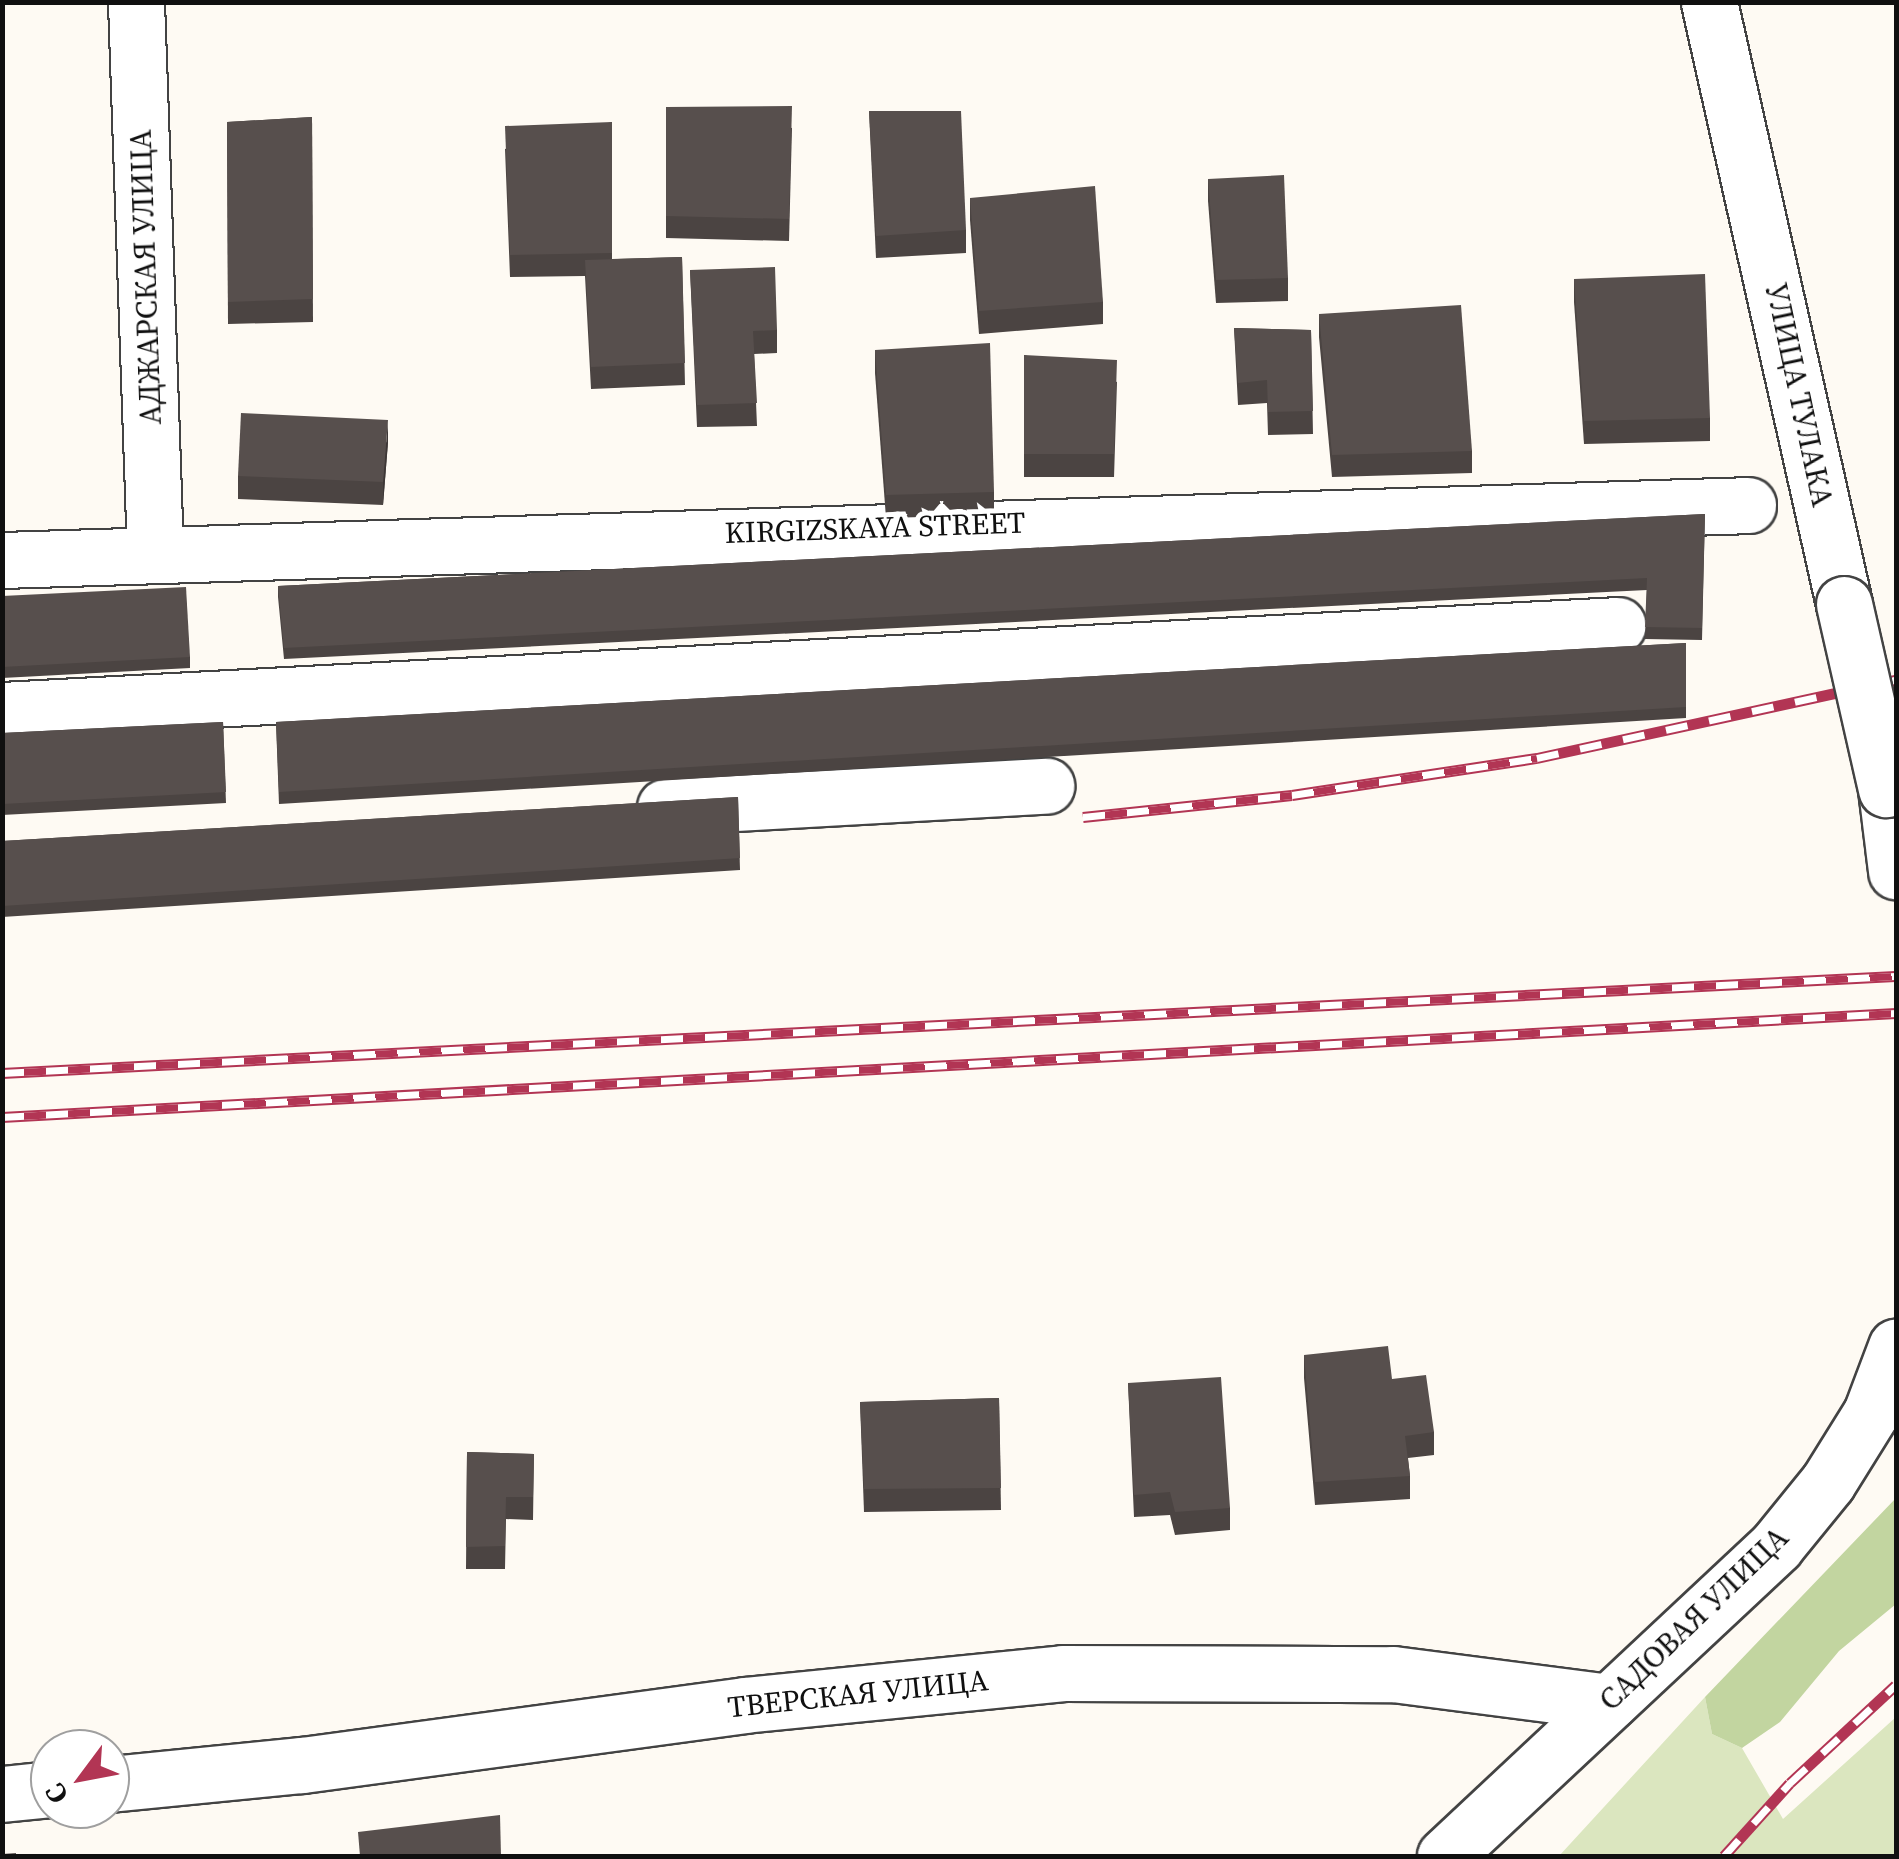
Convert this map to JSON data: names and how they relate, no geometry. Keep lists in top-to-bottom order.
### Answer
{
  "streets": {
    "street": [
      "АДЖАРСКАЯ УЛИЦА",
      "УЛИЦА ТУЛАКА",
      "KIRGIZSKAYA STREET",
      "САДОВАЯ УЛИЦА",
      "ТВЕРСКАЯ УЛИЦА"
    ]
  },
  "crossings": [
    ["АДЖАРСКАЯ УЛИЦА", "KIRGIZSKAYA STREET"],
    ["САДОВАЯ УЛИЦА", "ТВЕРСКАЯ УЛИЦА"]
  ],
  "north": "bottom left"
}
